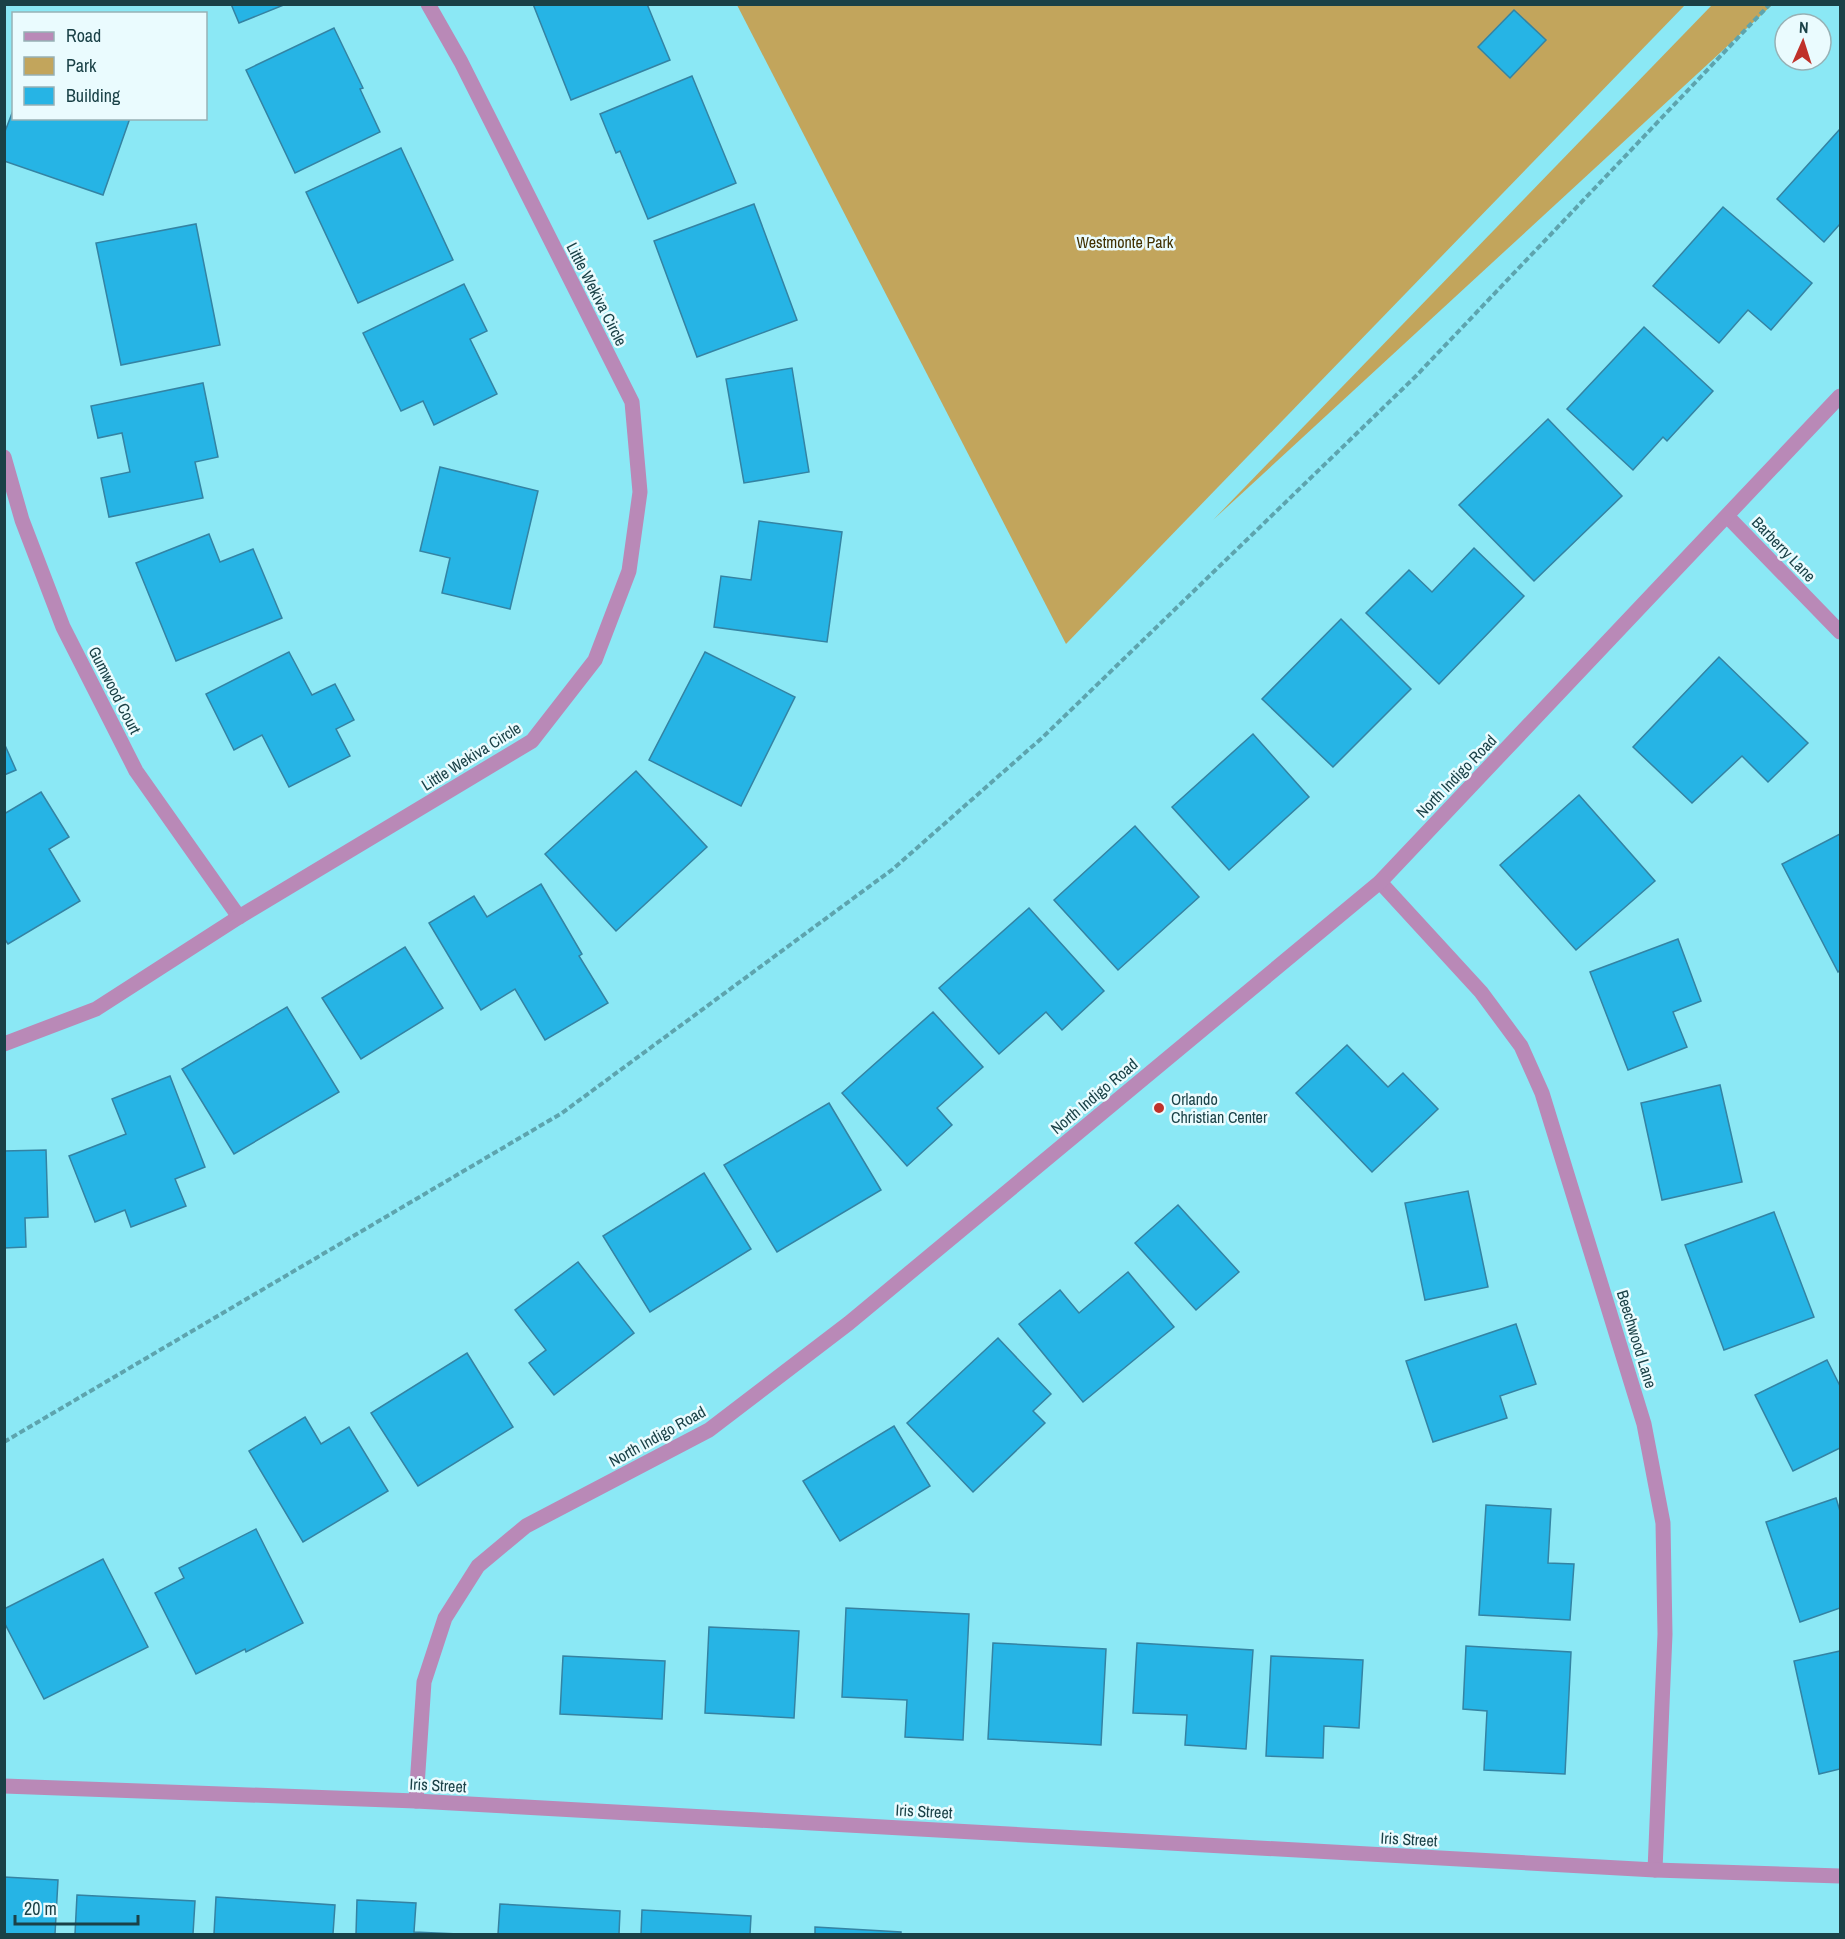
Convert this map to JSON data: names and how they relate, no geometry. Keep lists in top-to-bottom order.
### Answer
{
  "streets": {
    "street": [
      "Little Wekiva Circle",
      "Barberry Lane",
      "Gumwood Court",
      "North Indigo Road",
      "Beechwood Lane",
      "Iris Street"
    ]
  },
  "crossings": [
    ["Little Wekiva Circle", "Gumwood Court"],
    ["Barberry Lane", "North Indigo Road"],
    ["North Indigo Road", "Beechwood Lane"],
    ["North Indigo Road", "Iris Street"],
    ["Beechwood Lane", "Iris Street"]
  ],
  "parks": ["Westmonte Park"],
  "places": ["Orlando Christian Center"],
  "legend": ["Road", "Park", "Building"],
  "scale_bar": "20 m",
  "north": "top"
}
